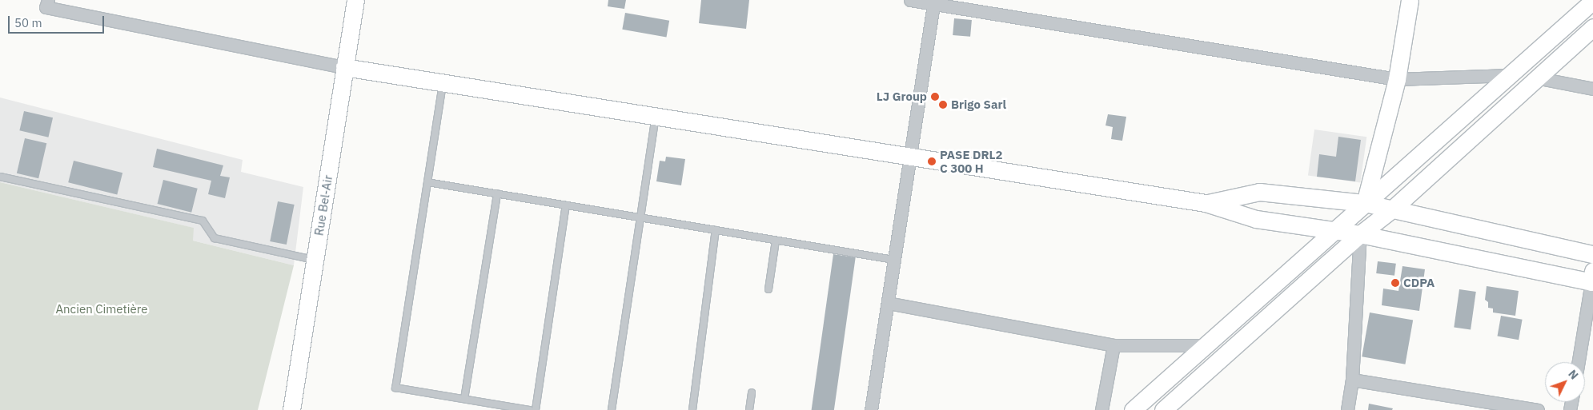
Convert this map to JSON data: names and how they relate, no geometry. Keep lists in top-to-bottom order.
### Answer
{
  "streets": {
    "street": ["Rue Bel-Air"]
  },
  "parks": ["Ancien Cimetière"],
  "places": [
    "LJ Group",
    "Brigo Sarl",
    "PASE DRL2 C 300 H",
    "CDPA"
  ],
  "scale_bar": "50 m",
  "north": "top right"
}
